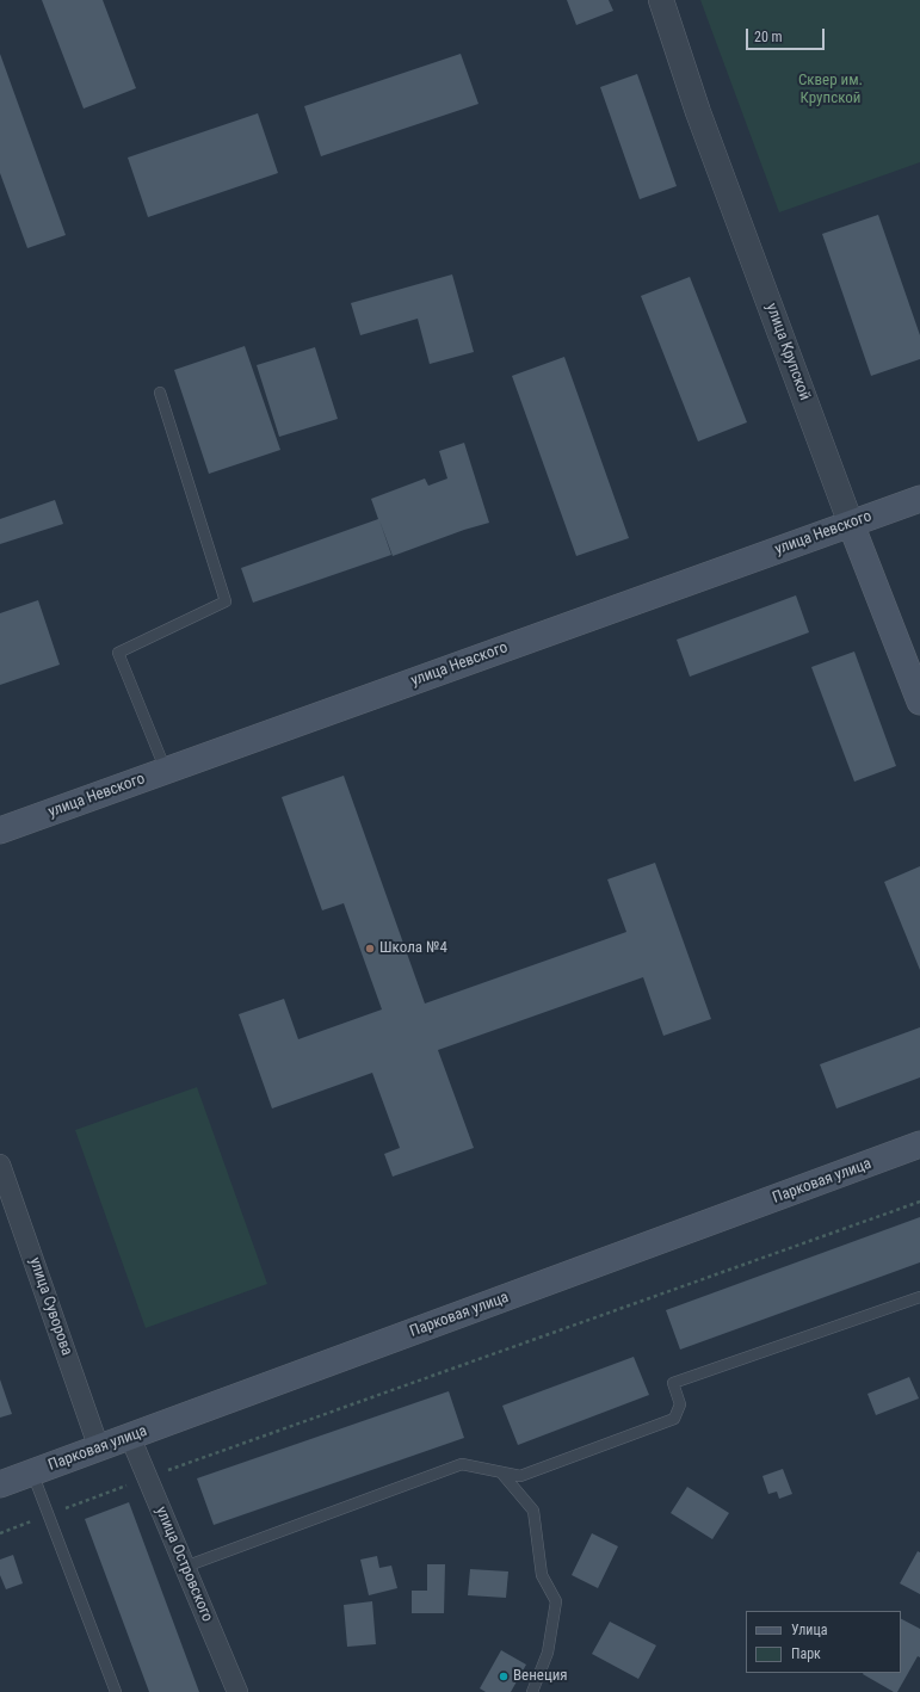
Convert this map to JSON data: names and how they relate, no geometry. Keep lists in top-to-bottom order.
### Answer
{
  "streets": {
    "main road": ["улица Крупской", "улица Невского", "Парковая улица"],
    "street": ["улица Суворова", "улица Островского"]
  },
  "crossings": [
    ["улица Крупской", "улица Невского"],
    ["Парковая улица", "улица Суворова"],
    ["Парковая улица", "улица Островского"]
  ],
  "parks": ["Сквер им. Крупской"],
  "places": ["Школа №4", "Венеция"],
  "legend": ["Улица", "Парк"],
  "scale_bar": "20 m"
}
